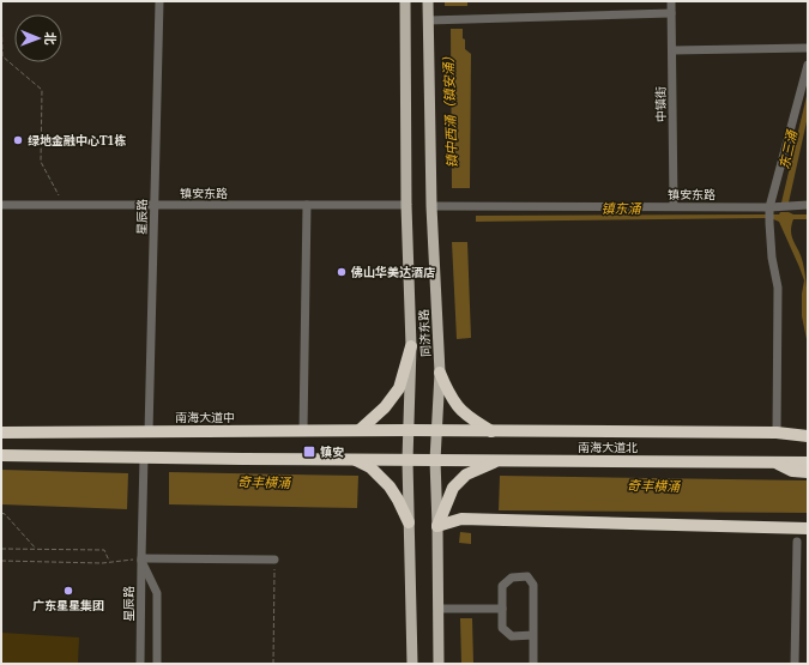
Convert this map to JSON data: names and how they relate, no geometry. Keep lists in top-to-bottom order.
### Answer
{
  "streets": {
    "highway": ["南海大道中", "南海大道北"],
    "main road": ["同济东路"],
    "street": ["中镇街", "镇安东路", "星辰路"]
  },
  "crossings": [
    ["中镇街", "镇安东路"],
    ["镇安东路", "星辰路"],
    ["镇安东路", "同济东路"],
    ["星辰路", "南海大道中"],
    ["同济东路", "南海大道中"],
    ["同济东路", "南海大道北"],
    ["南海大道中", "南海大道北"]
  ],
  "water": [
    "镇中西涌（镇安涌）",
    "东三涌",
    "镇东涌",
    "奇丰横涌"
  ],
  "places": {
    "other": ["绿地金融中心T1栋", "佛山华美达酒店", "广东星星集团"],
    "transit": ["镇安"]
  },
  "north": "right"
}
